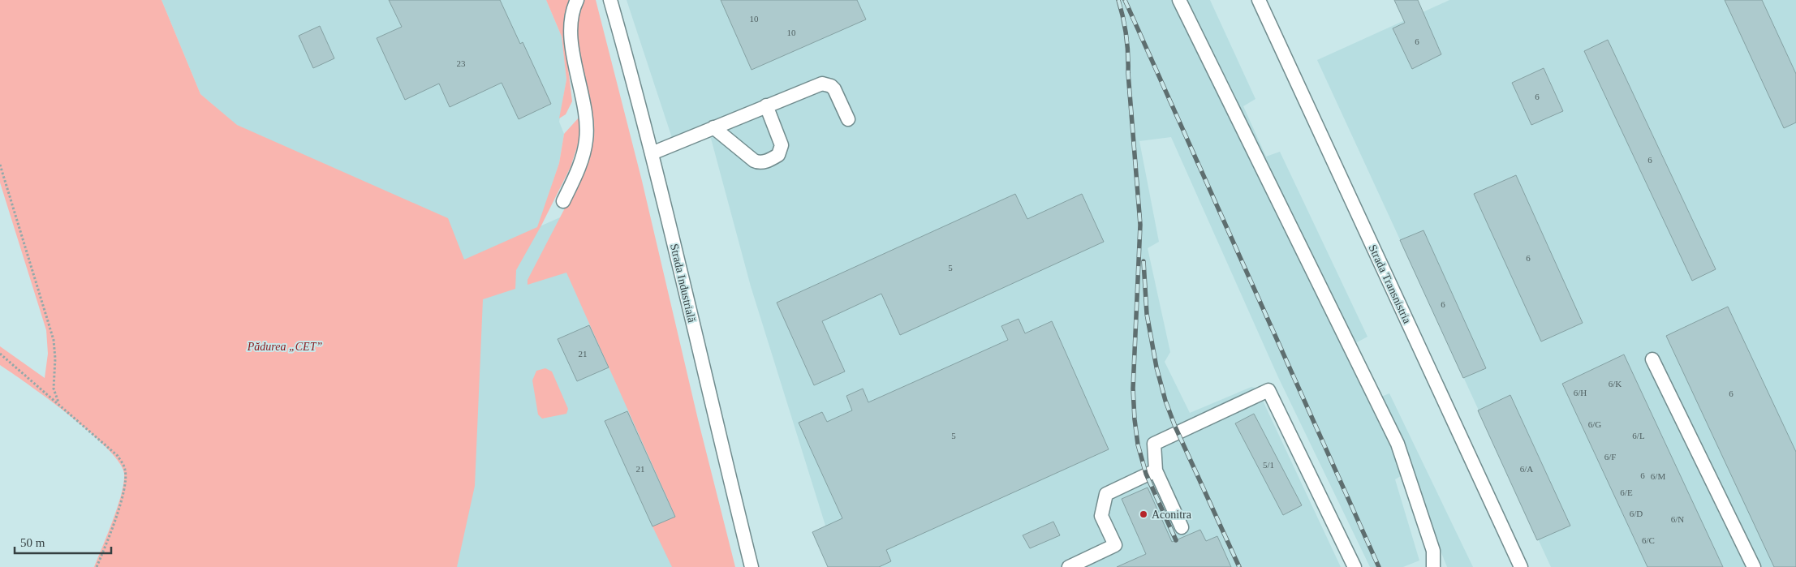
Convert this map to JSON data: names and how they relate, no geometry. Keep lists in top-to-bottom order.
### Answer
{
  "streets": {
    "street": ["Strada Industrială", "Strada Transnistria"]
  },
  "parks": ["Pădurea „CET”"],
  "places": ["Aconitra"],
  "house_numbers": [
    "10",
    "10",
    "6",
    "23",
    "6",
    "6",
    "6",
    "5",
    "6",
    "21",
    "6/K",
    "6/H",
    "6",
    "6/G",
    "5",
    "6/L",
    "6/F",
    "5/1",
    "21",
    "6/A",
    "6",
    "6/M",
    "6/E",
    "6/D",
    "6/N",
    "6/C"
  ],
  "scale_bar": "50 m"
}
